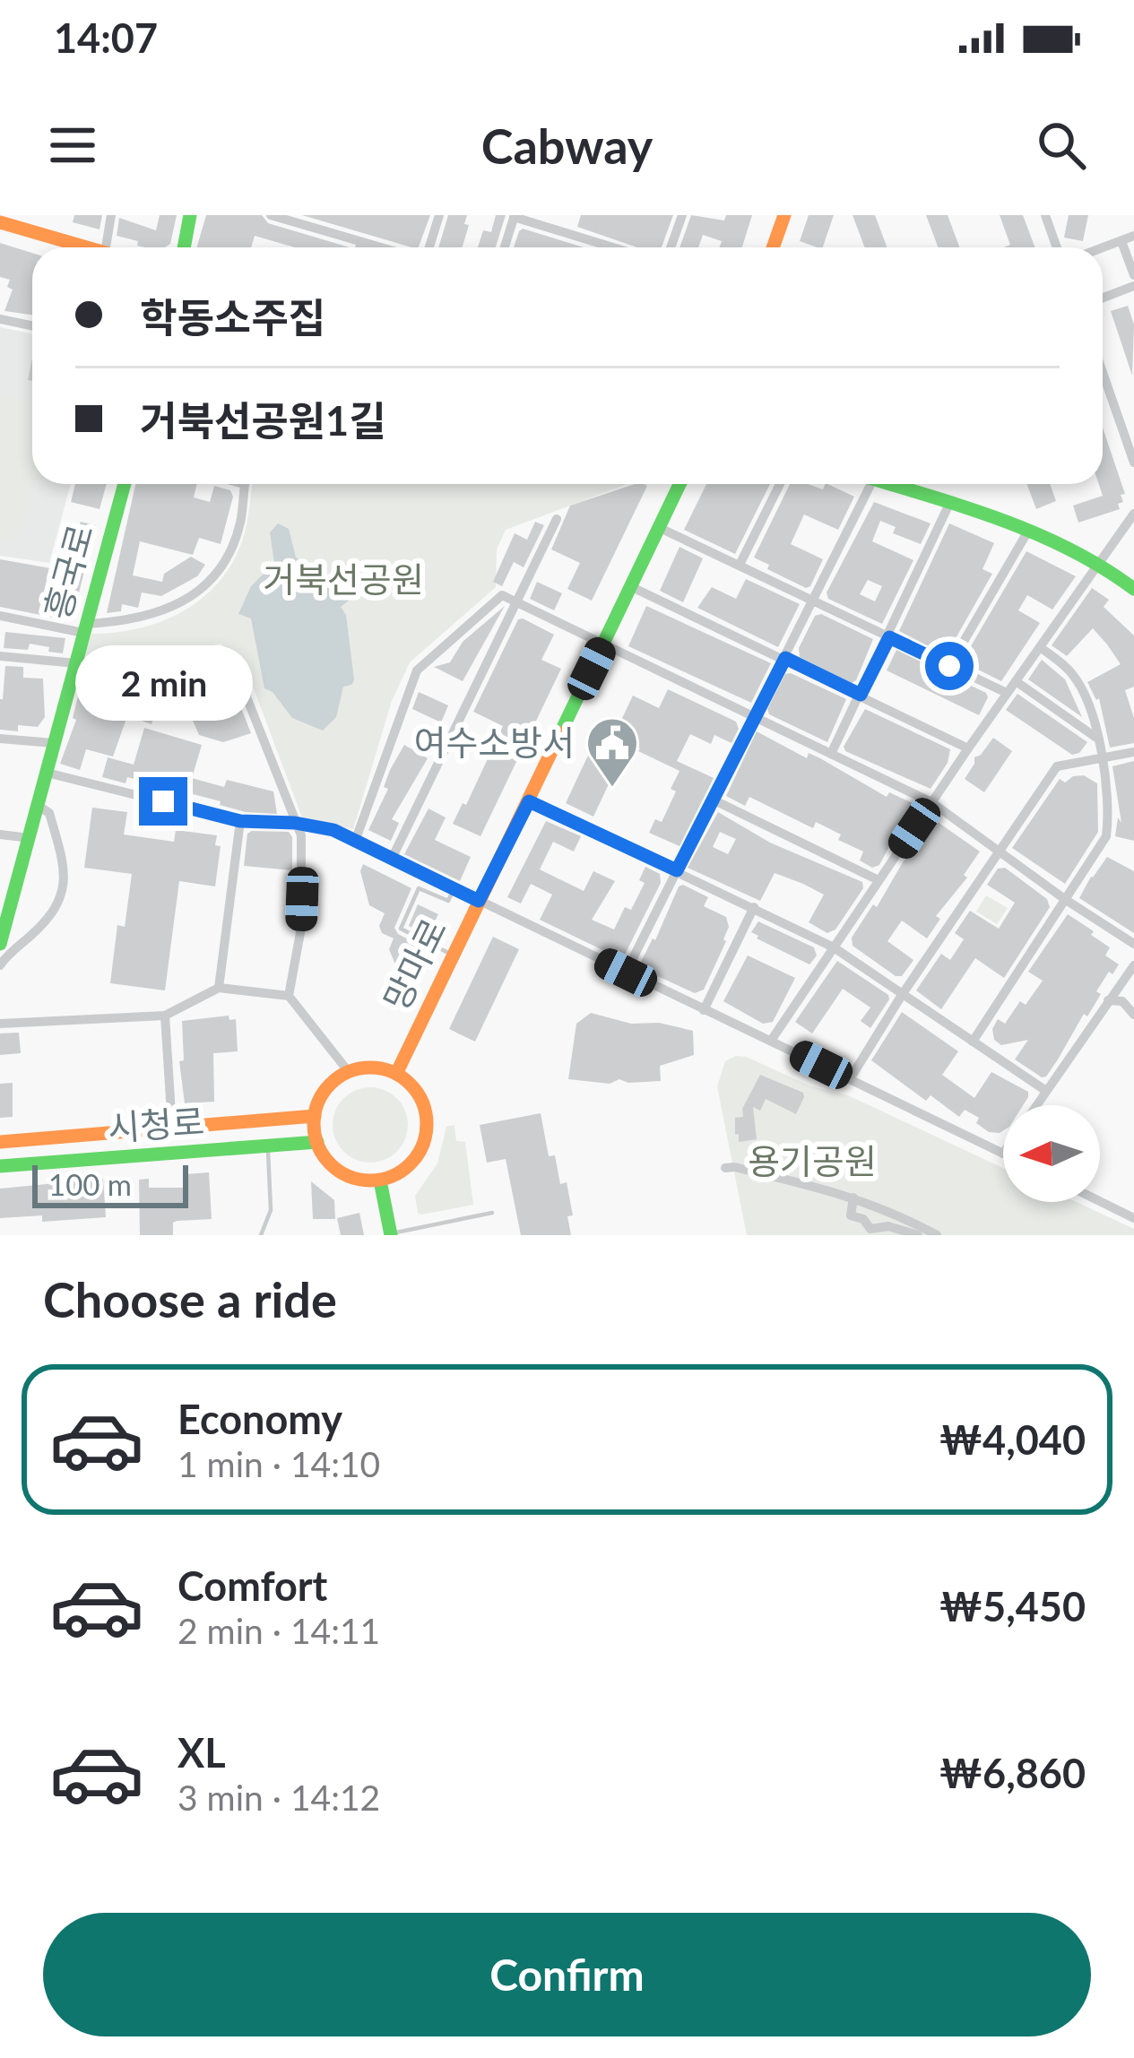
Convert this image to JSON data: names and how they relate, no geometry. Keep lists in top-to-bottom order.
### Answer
{
  "streets": {
    "street": ["흥국로", "망마로", "시청로"]
  },
  "crossings": [
    ["망마로", "시청로"]
  ],
  "parks": ["거북선공원", "용기공원"],
  "places": {
    "public building": ["여수소방서"]
  },
  "scale_bar": "100 m",
  "north": "left",
  "page": {
    "status": "14:07",
    "header": "Cabway",
    "banner": ["학동소주집", "거북선공원1길"],
    "bubble": "2 min",
    "scale": "100 m",
    "heading": "Choose a ride",
    "list": [
      {
        "name": "Economy",
        "note": "1 min · 14:10",
        "value": "₩4,040"
      },
      {
        "name": "Comfort",
        "note": "2 min · 14:11",
        "value": "₩5,450"
      },
      {
        "name": "XL",
        "note": "3 min · 14:12",
        "value": "₩6,860"
      }
    ],
    "buttons": "Confirm"
  }
}
